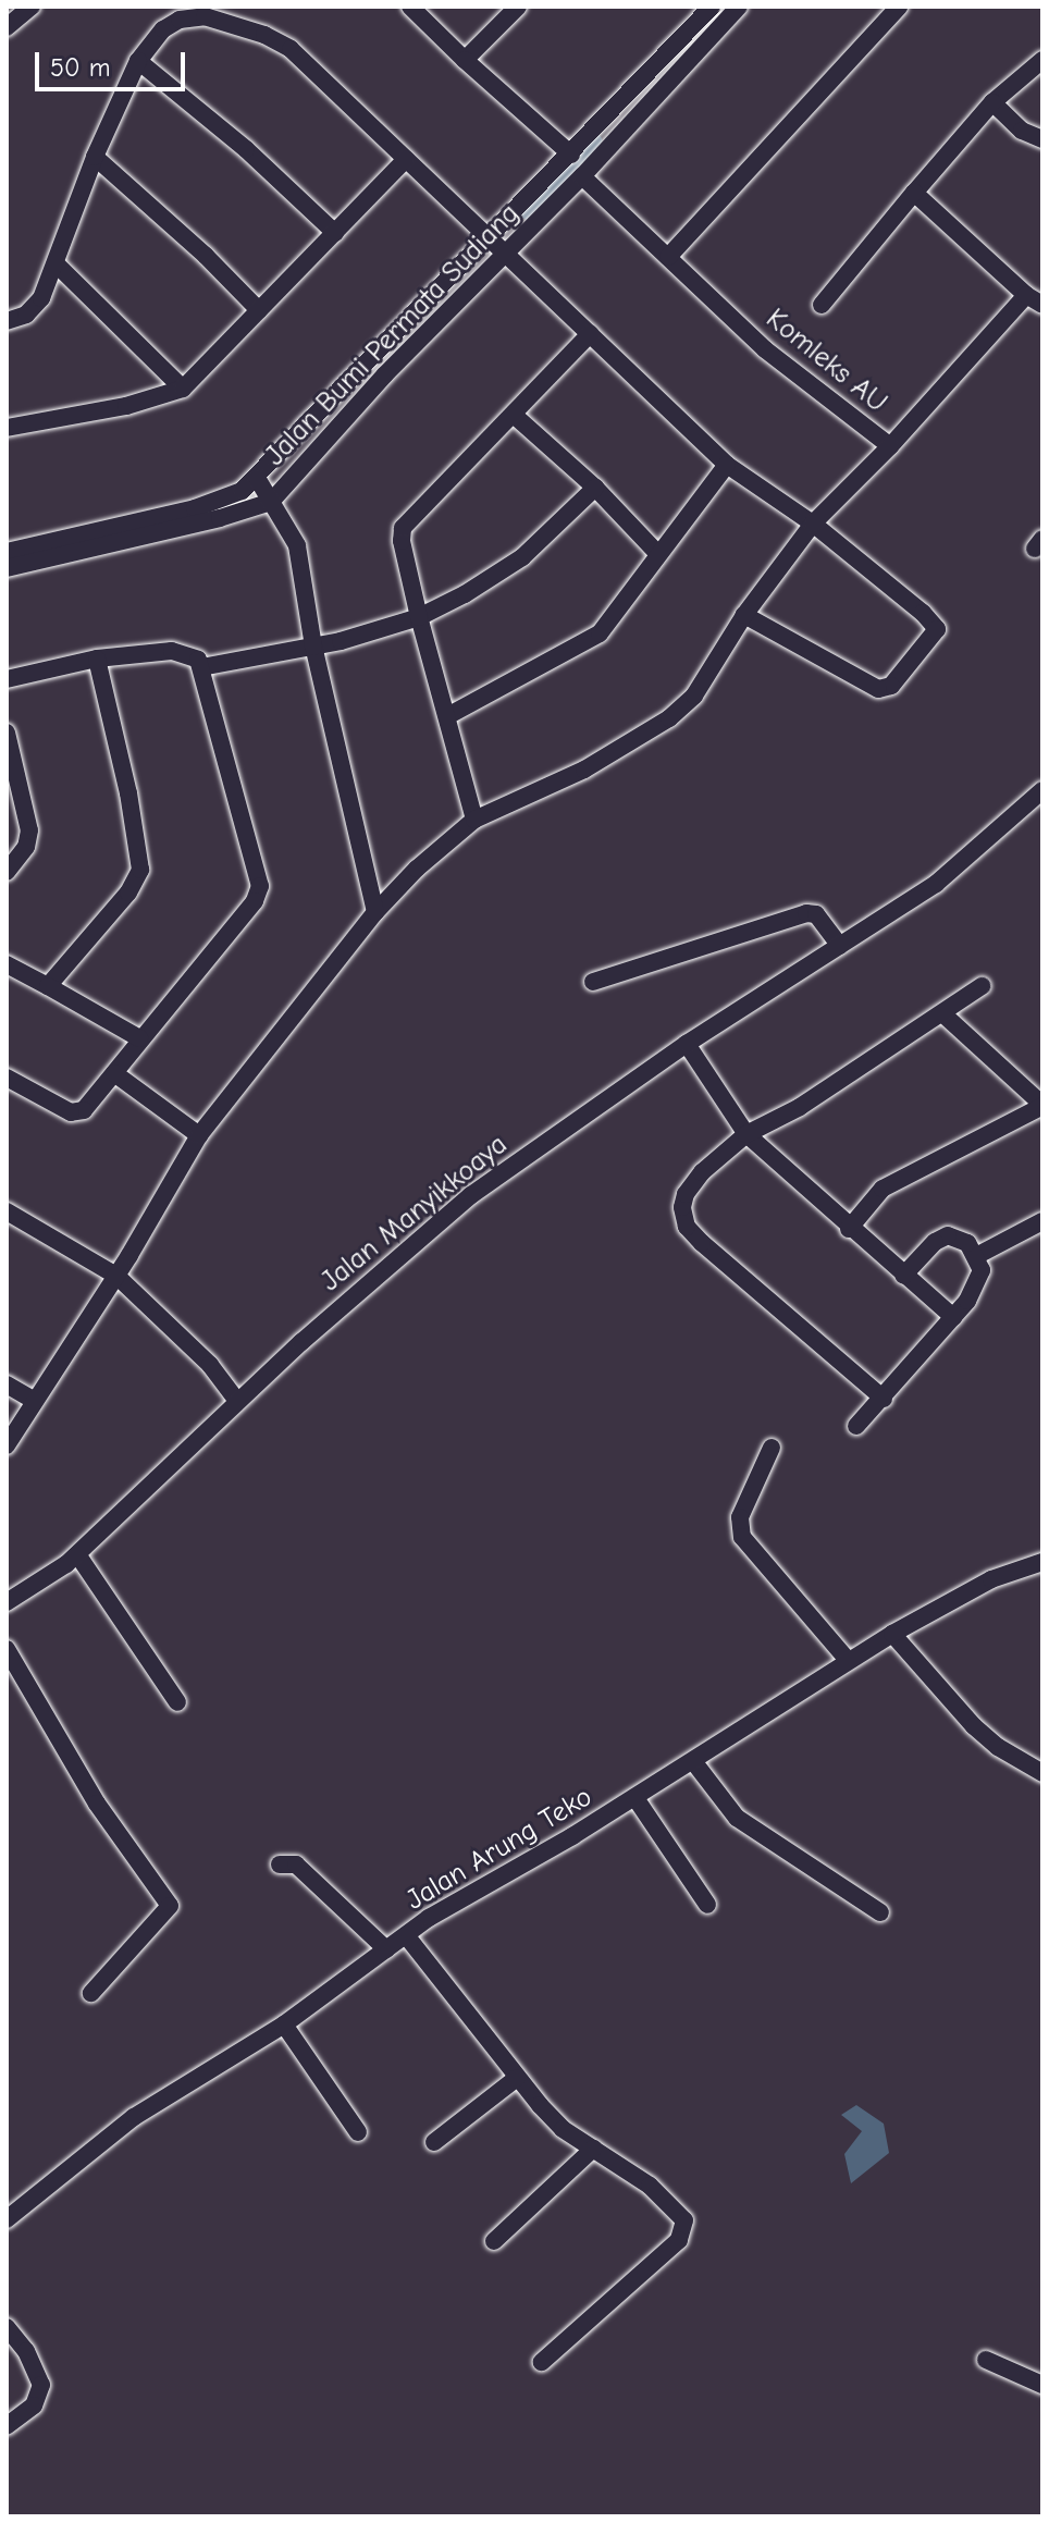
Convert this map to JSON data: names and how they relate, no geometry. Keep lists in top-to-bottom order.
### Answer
{
  "streets": {
    "street": [
      "Jalan Bumi Permata Sudiang",
      "Komleks AU",
      "Jalan Manyikkoaya",
      "Jalan Arung Teko"
    ]
  },
  "crossings": [
    ["Jalan Bumi Permata Sudiang", "Komleks AU"]
  ],
  "scale_bar": "50 m"
}
